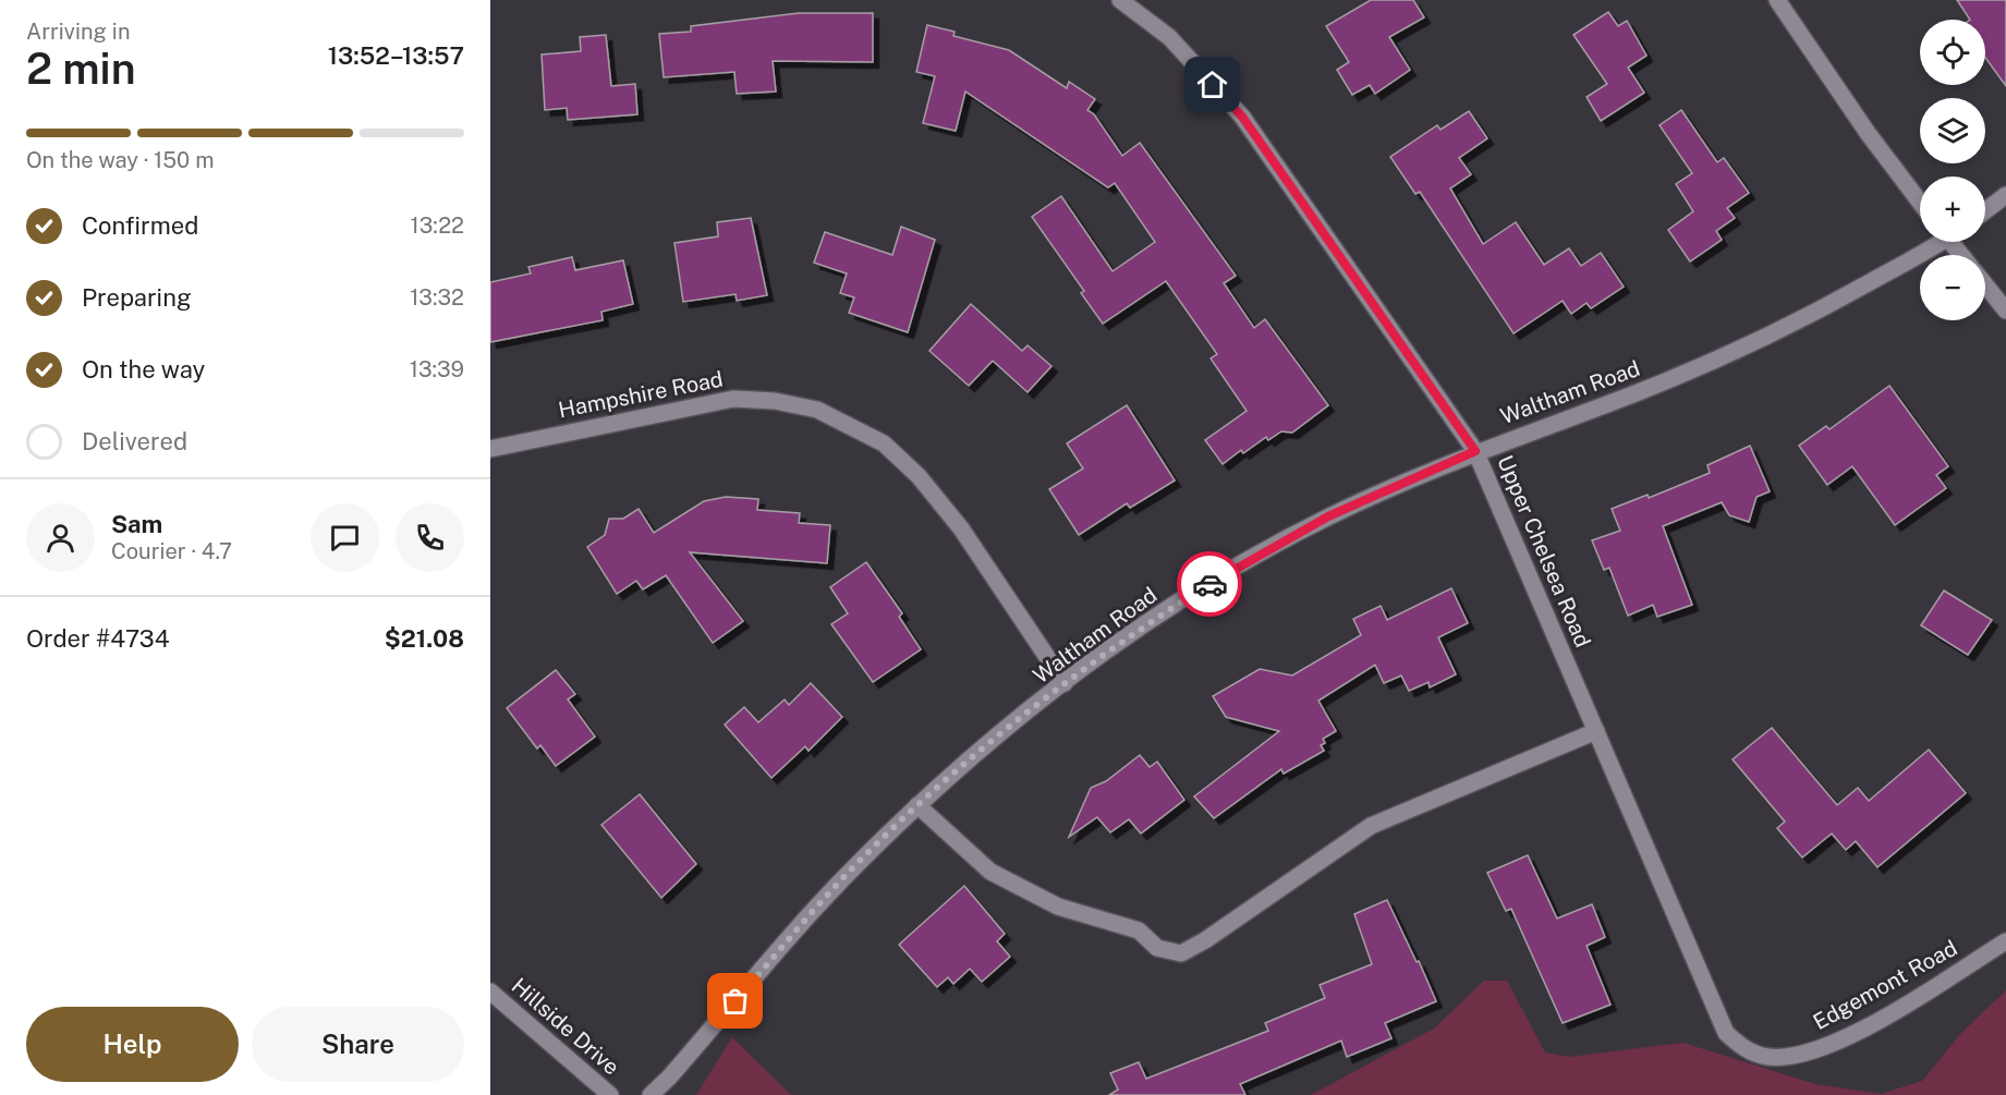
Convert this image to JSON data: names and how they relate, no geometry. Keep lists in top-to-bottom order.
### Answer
{
  "streets": {
    "street": [
      "Waltham Road",
      "Hampshire Road",
      "Upper Chelsea Road",
      "Edgemont Road",
      "Hillside Drive"
    ]
  },
  "crossings": [
    ["Waltham Road", "Hampshire Road"],
    ["Waltham Road", "Upper Chelsea Road"],
    ["Upper Chelsea Road", "Edgemont Road"]
  ],
  "page": {
    "heading": ["2 min", "Arriving in", "13:52–13:57"],
    "panel": [
      "Sam",
      "Courier · 4.7",
      "Order #4734",
      "$21.08"
    ],
    "map_buttons": ["+", "−"],
    "bar": "On the way · 150 m",
    "list": [
      ["Confirmed", "13:22"],
      ["Preparing", "13:32"],
      ["On the way", "13:39"],
      "Delivered"
    ],
    "buttons": ["Help", "Share"]
  }
}
